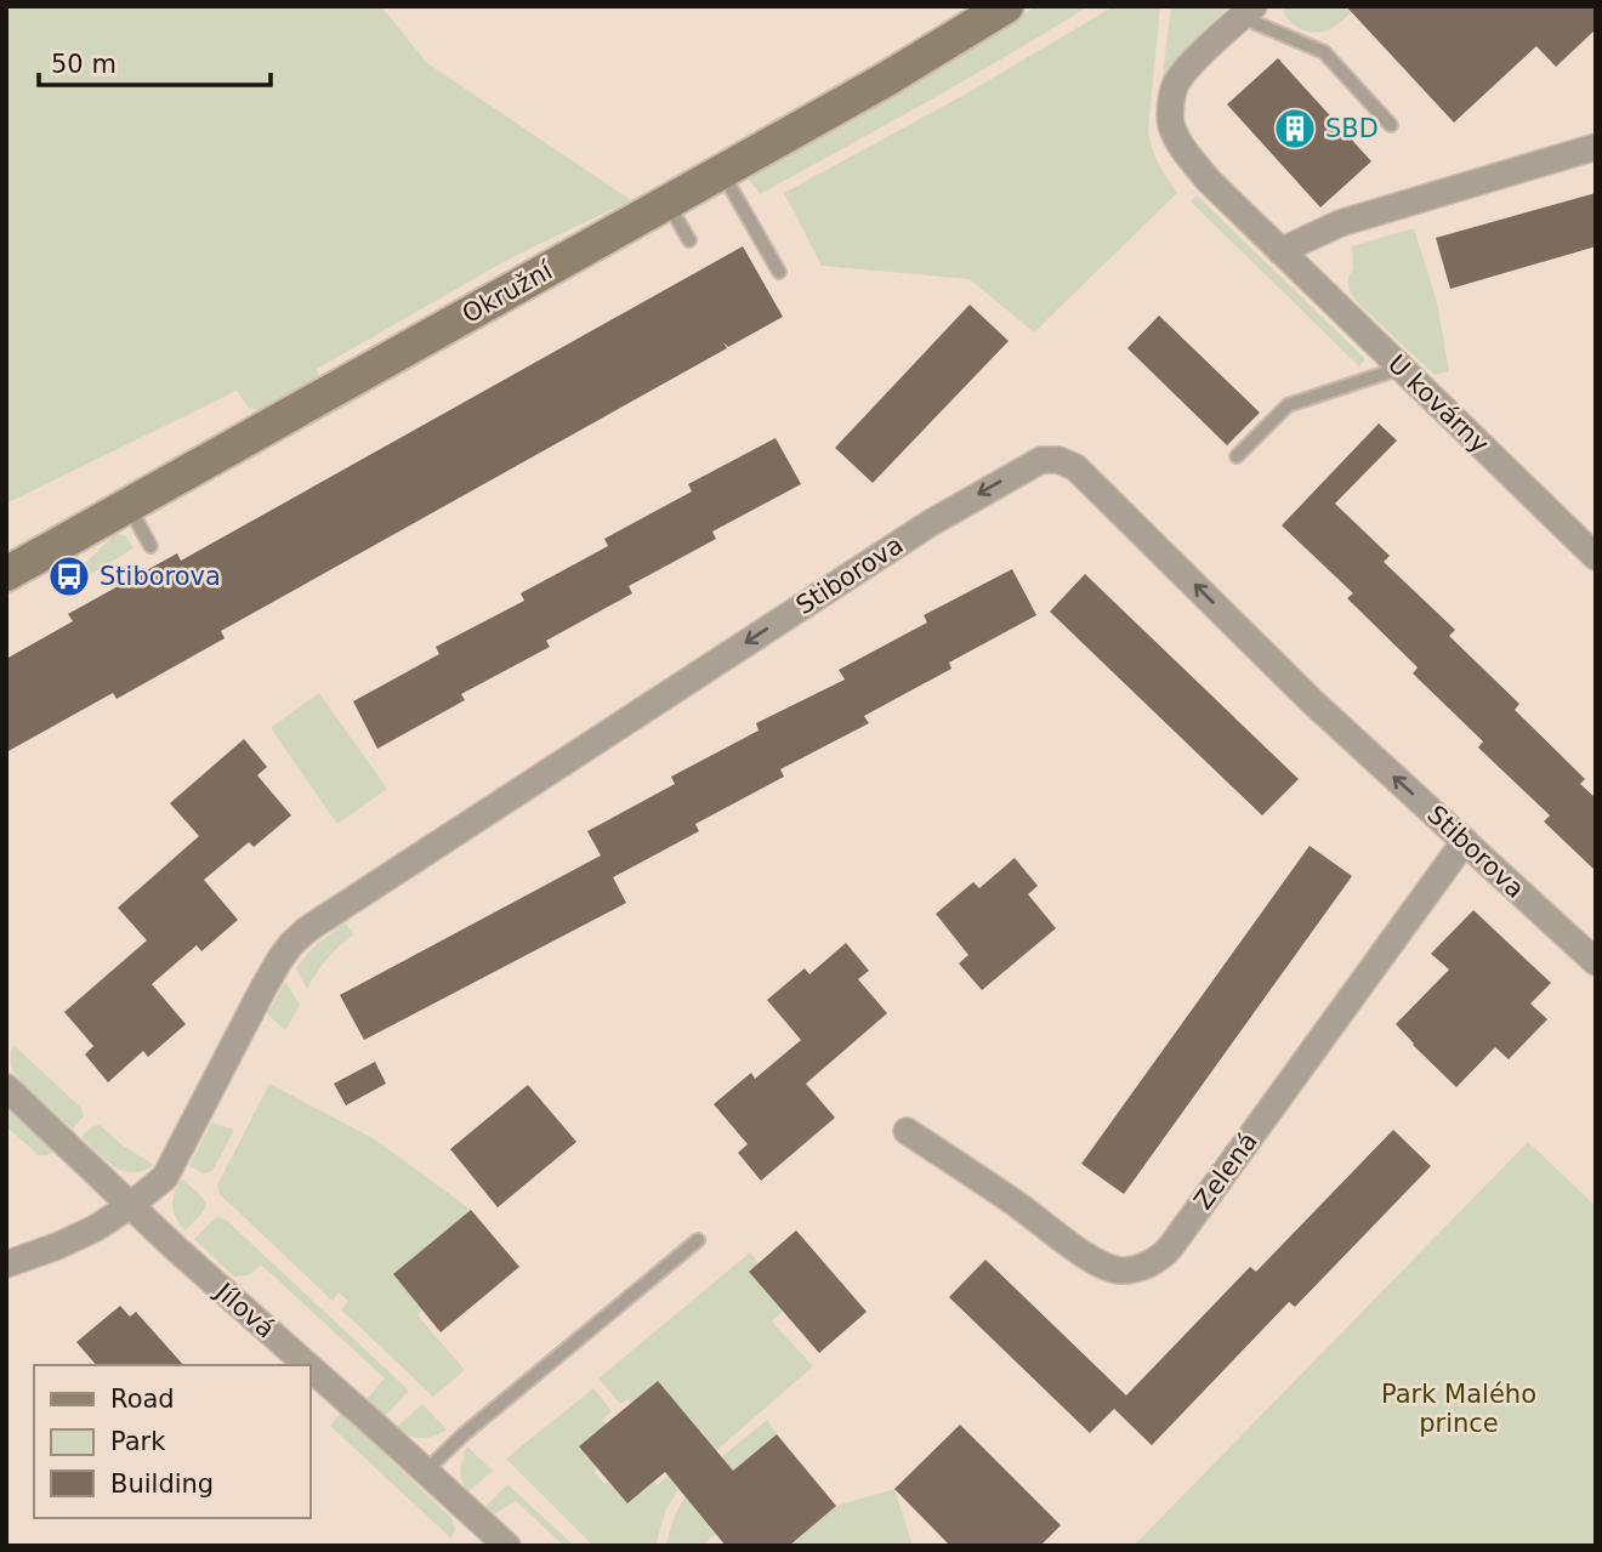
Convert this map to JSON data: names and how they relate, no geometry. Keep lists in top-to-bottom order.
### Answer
{
  "streets": {
    "street": [
      "Okružní",
      "U kovárny",
      "Stiborova",
      "Zelená",
      "Jílová"
    ]
  },
  "crossings": [
    ["Stiborova", "Zelená"],
    ["Stiborova", "Jílová"]
  ],
  "parks": ["Park Malého prince"],
  "places": {
    "building": ["SBD"],
    "bus stop": ["Stiborova"]
  },
  "legend": ["Road", "Park", "Building"],
  "scale_bar": "50 m"
}
